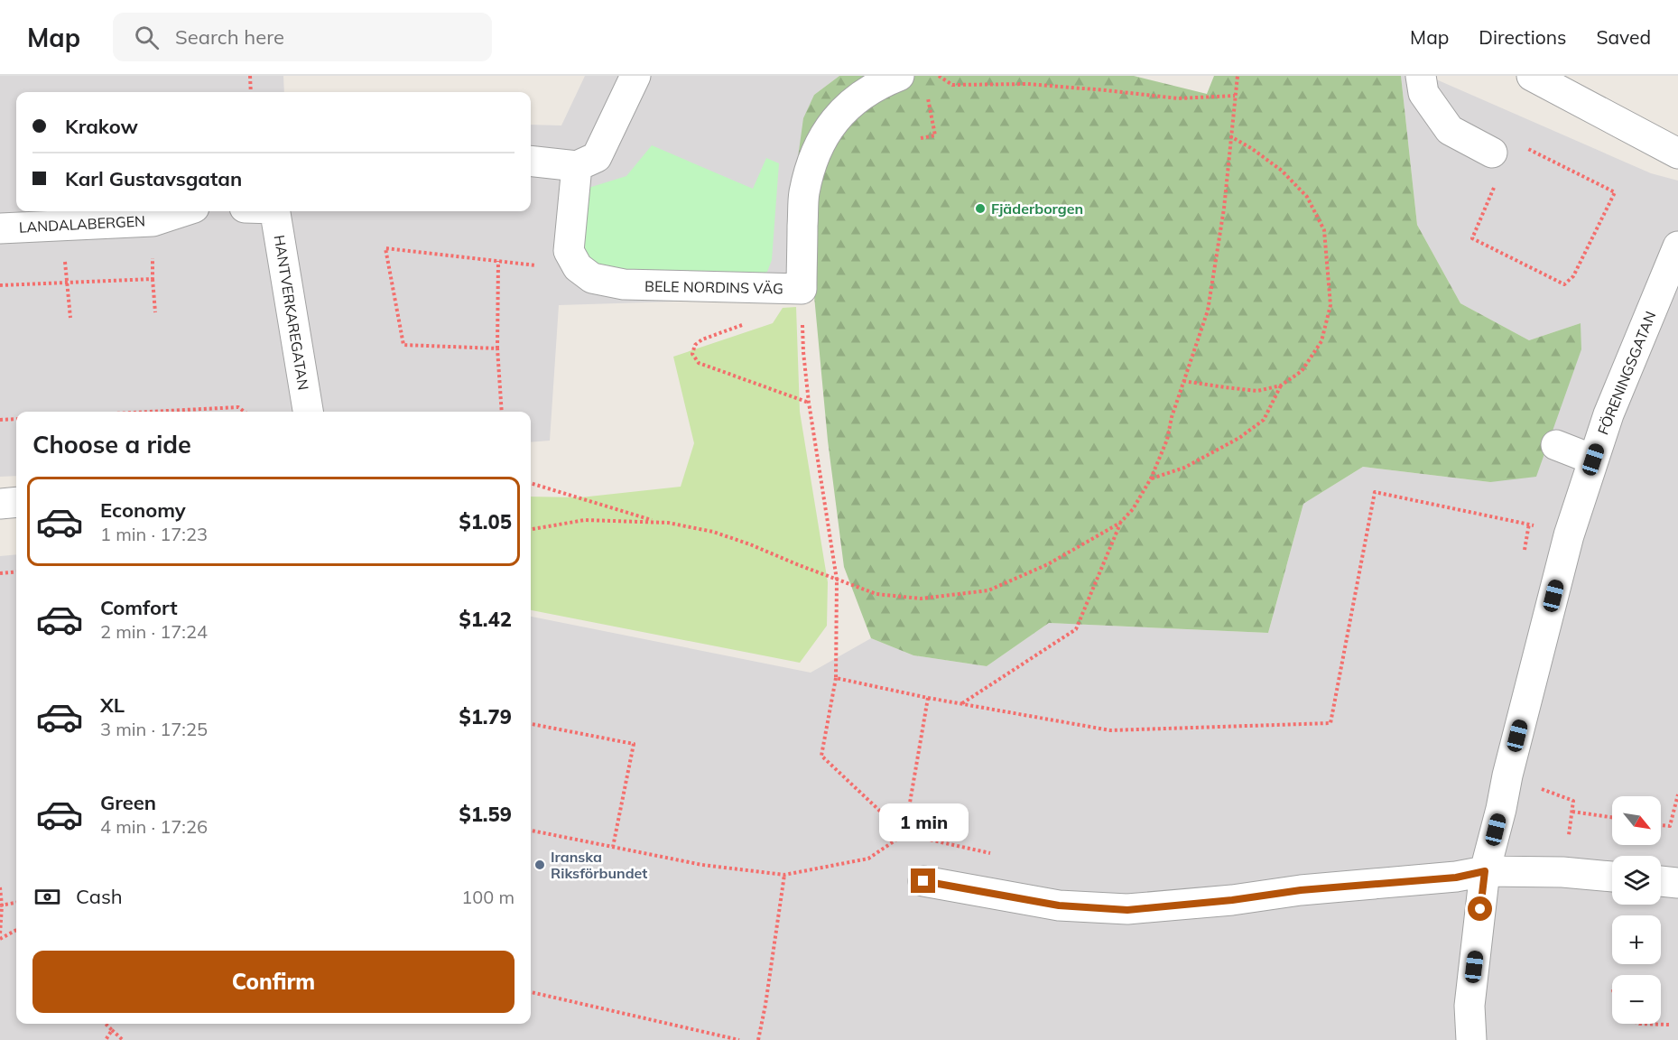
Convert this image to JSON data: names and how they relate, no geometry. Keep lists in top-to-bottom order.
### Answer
{
  "streets": {
    "street": [
      "LANDALABERGEN",
      "BELE NORDINS VÄG",
      "HANTVERKAREGATAN",
      "FÖRENINGSGATAN"
    ]
  },
  "places": ["Fjäderborgen", "Iranska Riksförbundet"],
  "north": "bottom right",
  "page": {
    "header": "Map",
    "search": "Search here",
    "nav": ["Map", "Directions", "Saved"],
    "banner": ["Krakow", "Karl Gustavsgatan"],
    "heading": "Choose a ride",
    "list": [
      {
        "name": "Economy",
        "note": "1 min · 17:23",
        "value": "$1.05"
      },
      {
        "name": "Comfort",
        "note": "2 min · 17:24",
        "value": "$1.42"
      },
      {
        "name": "XL",
        "note": "3 min · 17:25",
        "value": "$1.79"
      },
      {
        "name": "Green",
        "note": "4 min · 17:26",
        "value": "$1.59"
      }
    ],
    "map_buttons": ["+", "−"],
    "bubble": "1 min",
    "pay": ["Cash", "100 m"],
    "buttons": "Confirm"
  }
}
